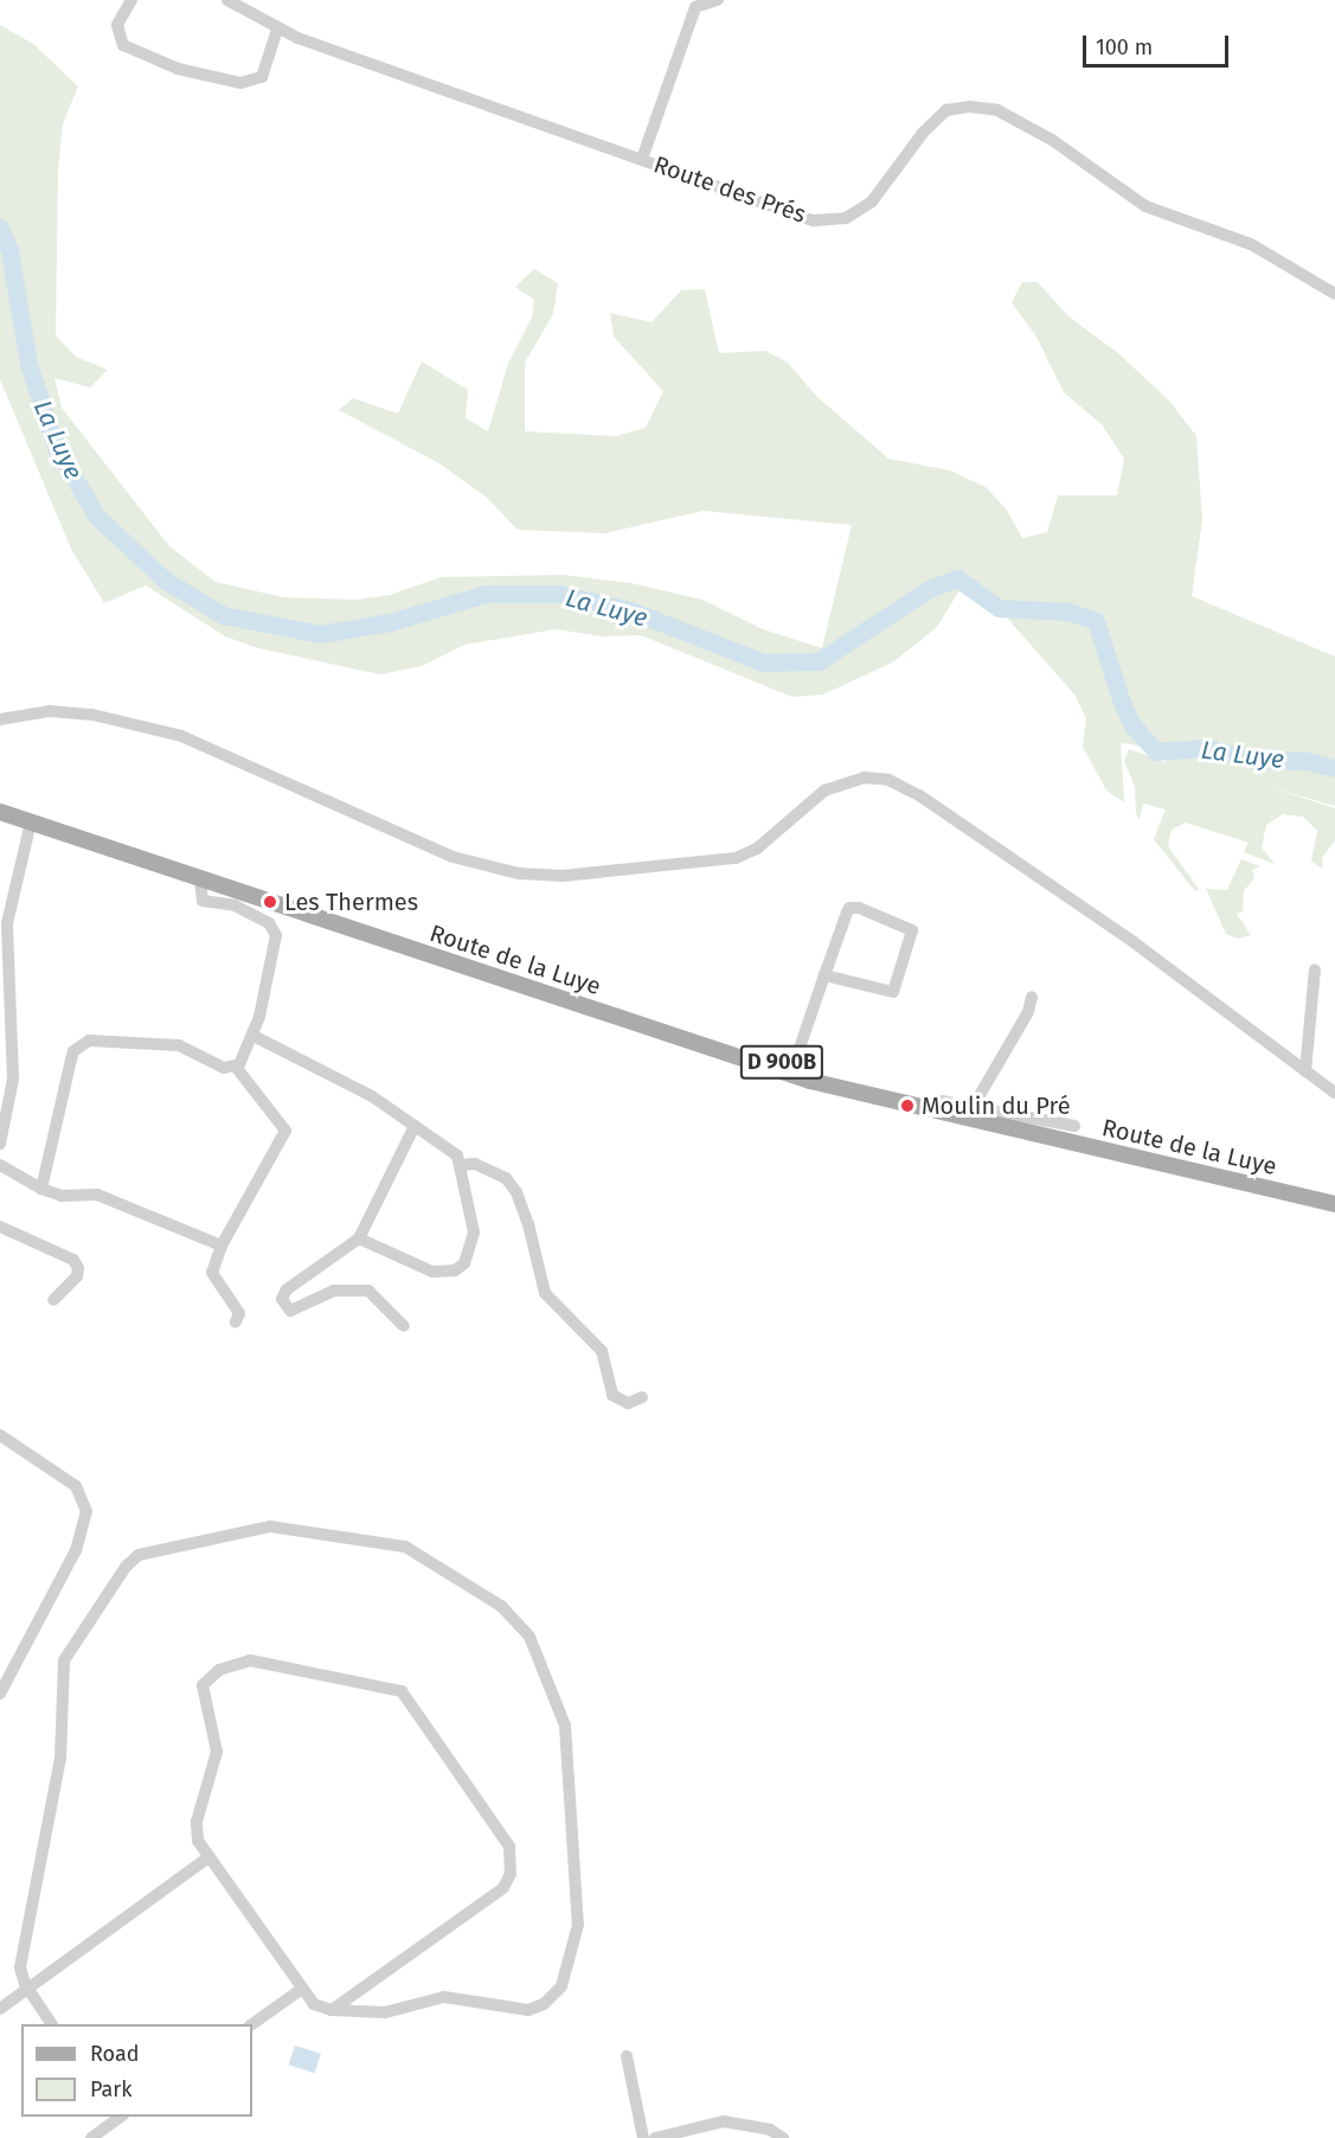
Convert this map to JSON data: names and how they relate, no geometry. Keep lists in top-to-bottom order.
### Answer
{
  "streets": {
    "main road": ["Route de la Luye", "D 900B"],
    "street": ["Route des Prés"]
  },
  "water": ["La Luye"],
  "places": ["Les Thermes", "Moulin du Pré"],
  "legend": ["Road", "Park"],
  "scale_bar": "100 m"
}
